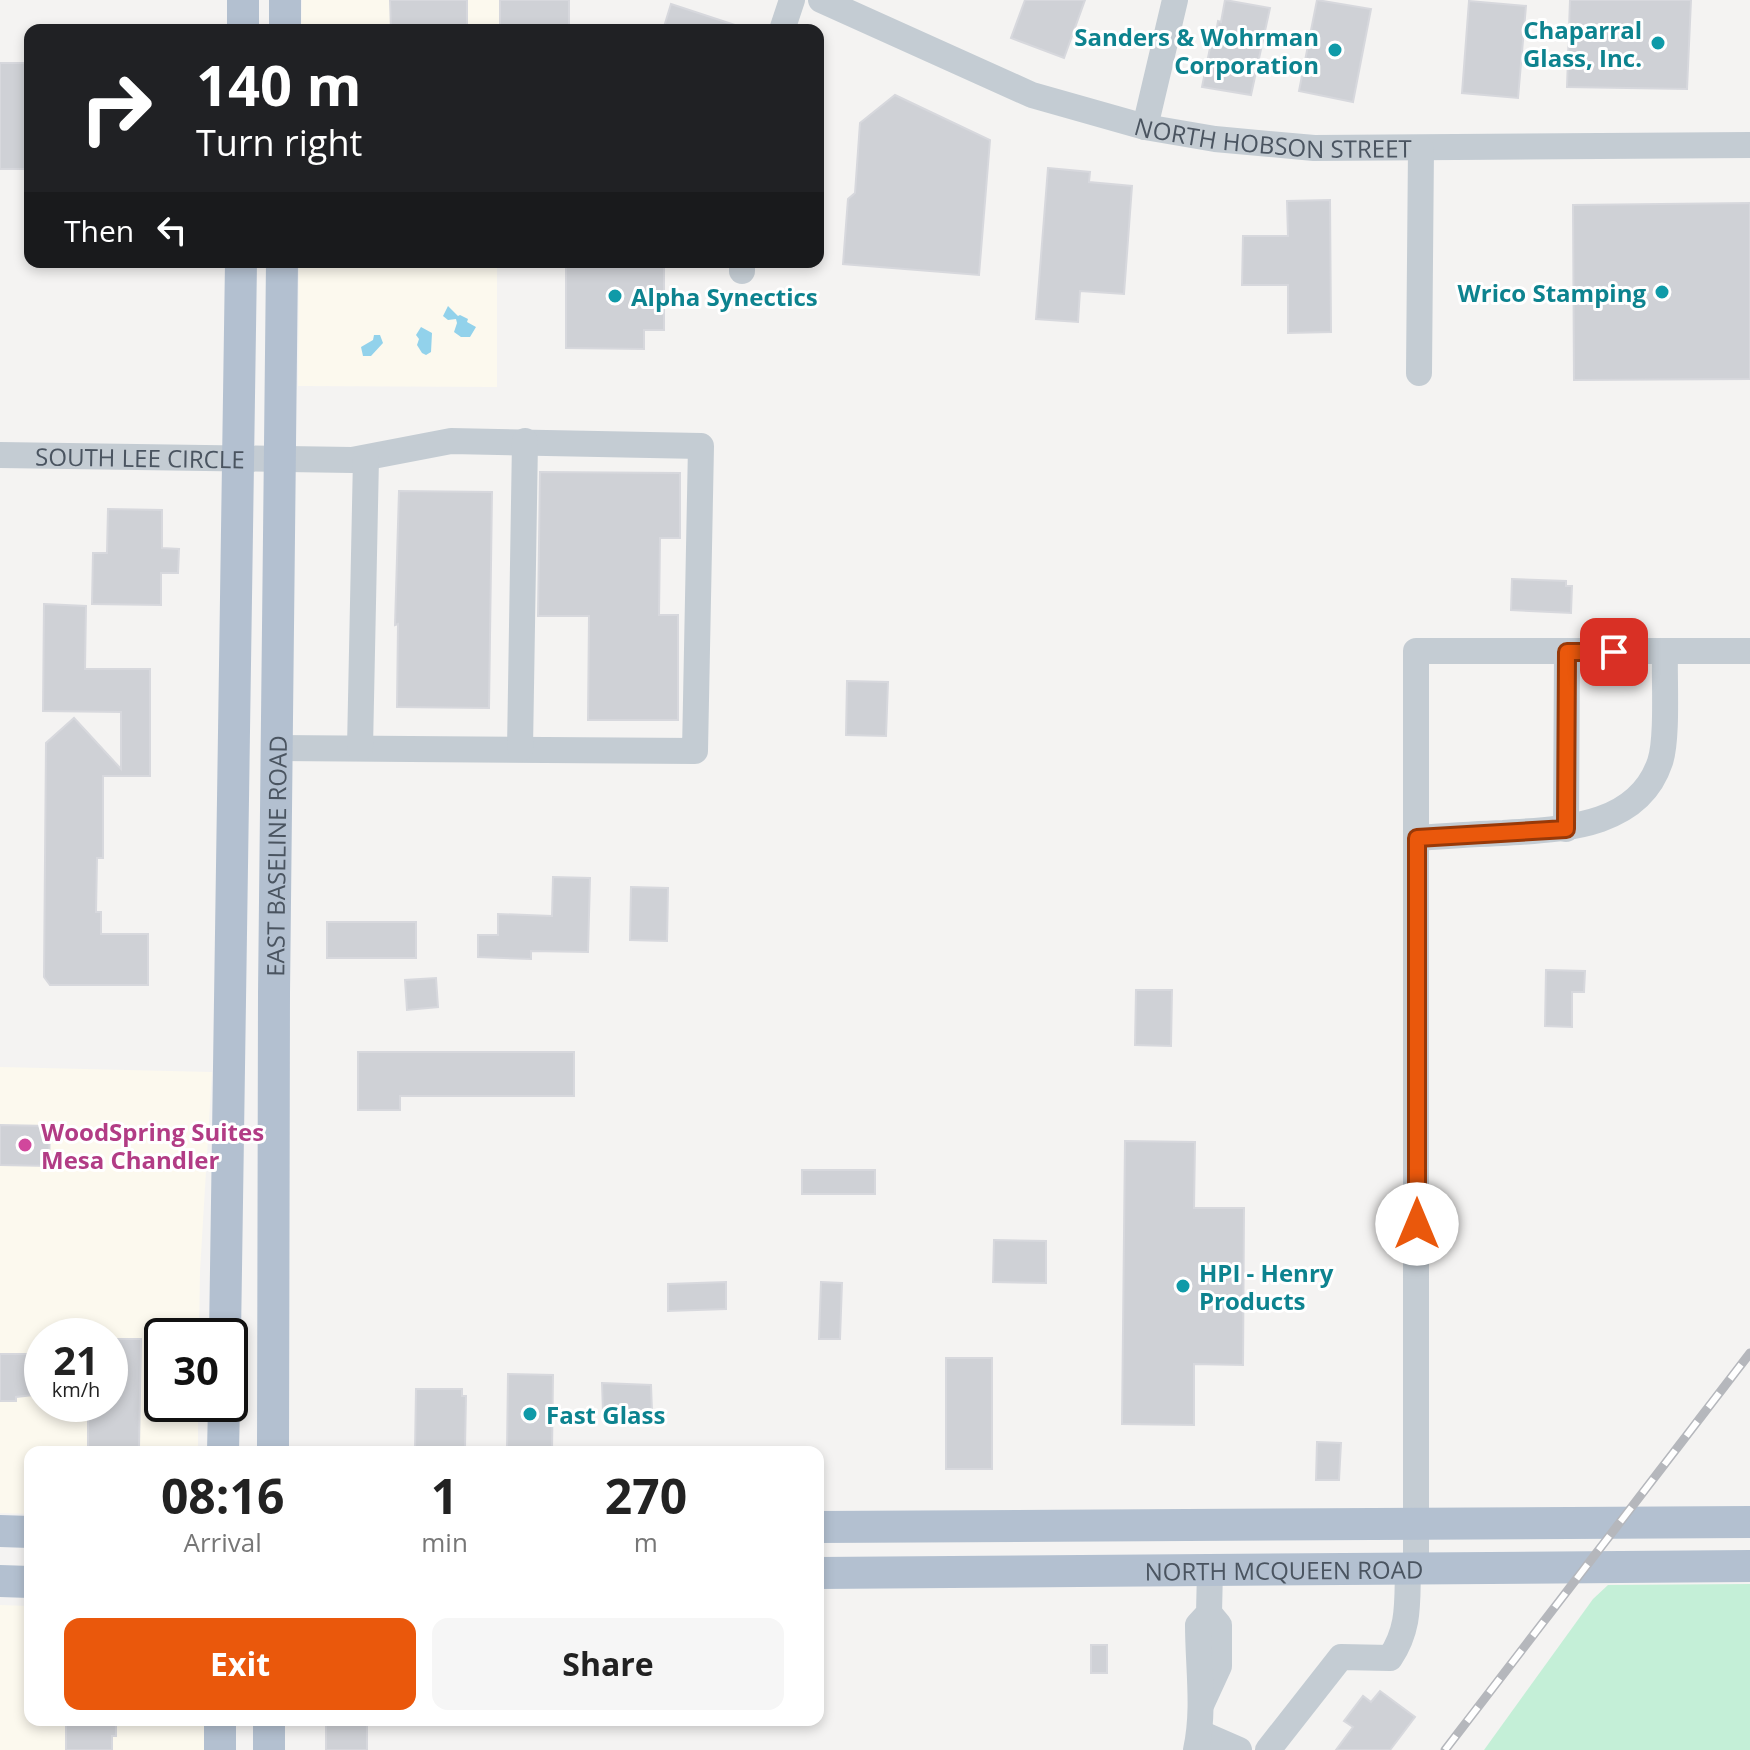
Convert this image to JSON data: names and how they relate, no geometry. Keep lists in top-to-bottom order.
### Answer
{
  "streets": {
    "main road": ["EAST BASELINE ROAD", "NORTH MCQUEEN ROAD"],
    "street": ["NORTH HOBSON STREET", "SOUTH LEE CIRCLE"]
  },
  "crossings": [
    ["SOUTH LEE CIRCLE", "EAST BASELINE ROAD"]
  ],
  "places": [
    "Chaparral Glass, Inc.",
    "Sanders & Wohrman Corporation",
    "Wrico Stamping",
    "Alpha Synectics",
    "WoodSpring Suites Mesa Chandler",
    "HPI - Henry Products",
    "Fast Glass"
  ],
  "page": {
    "turn": ["140 m", "Turn right"],
    "then": "Then",
    "speed": "21 km/h",
    "limit": "30",
    "eta": [
      "08:16",
      "Arrival",
      "1",
      "min",
      "270",
      "m"
    ],
    "buttons": ["Exit", "Share"]
  }
}
